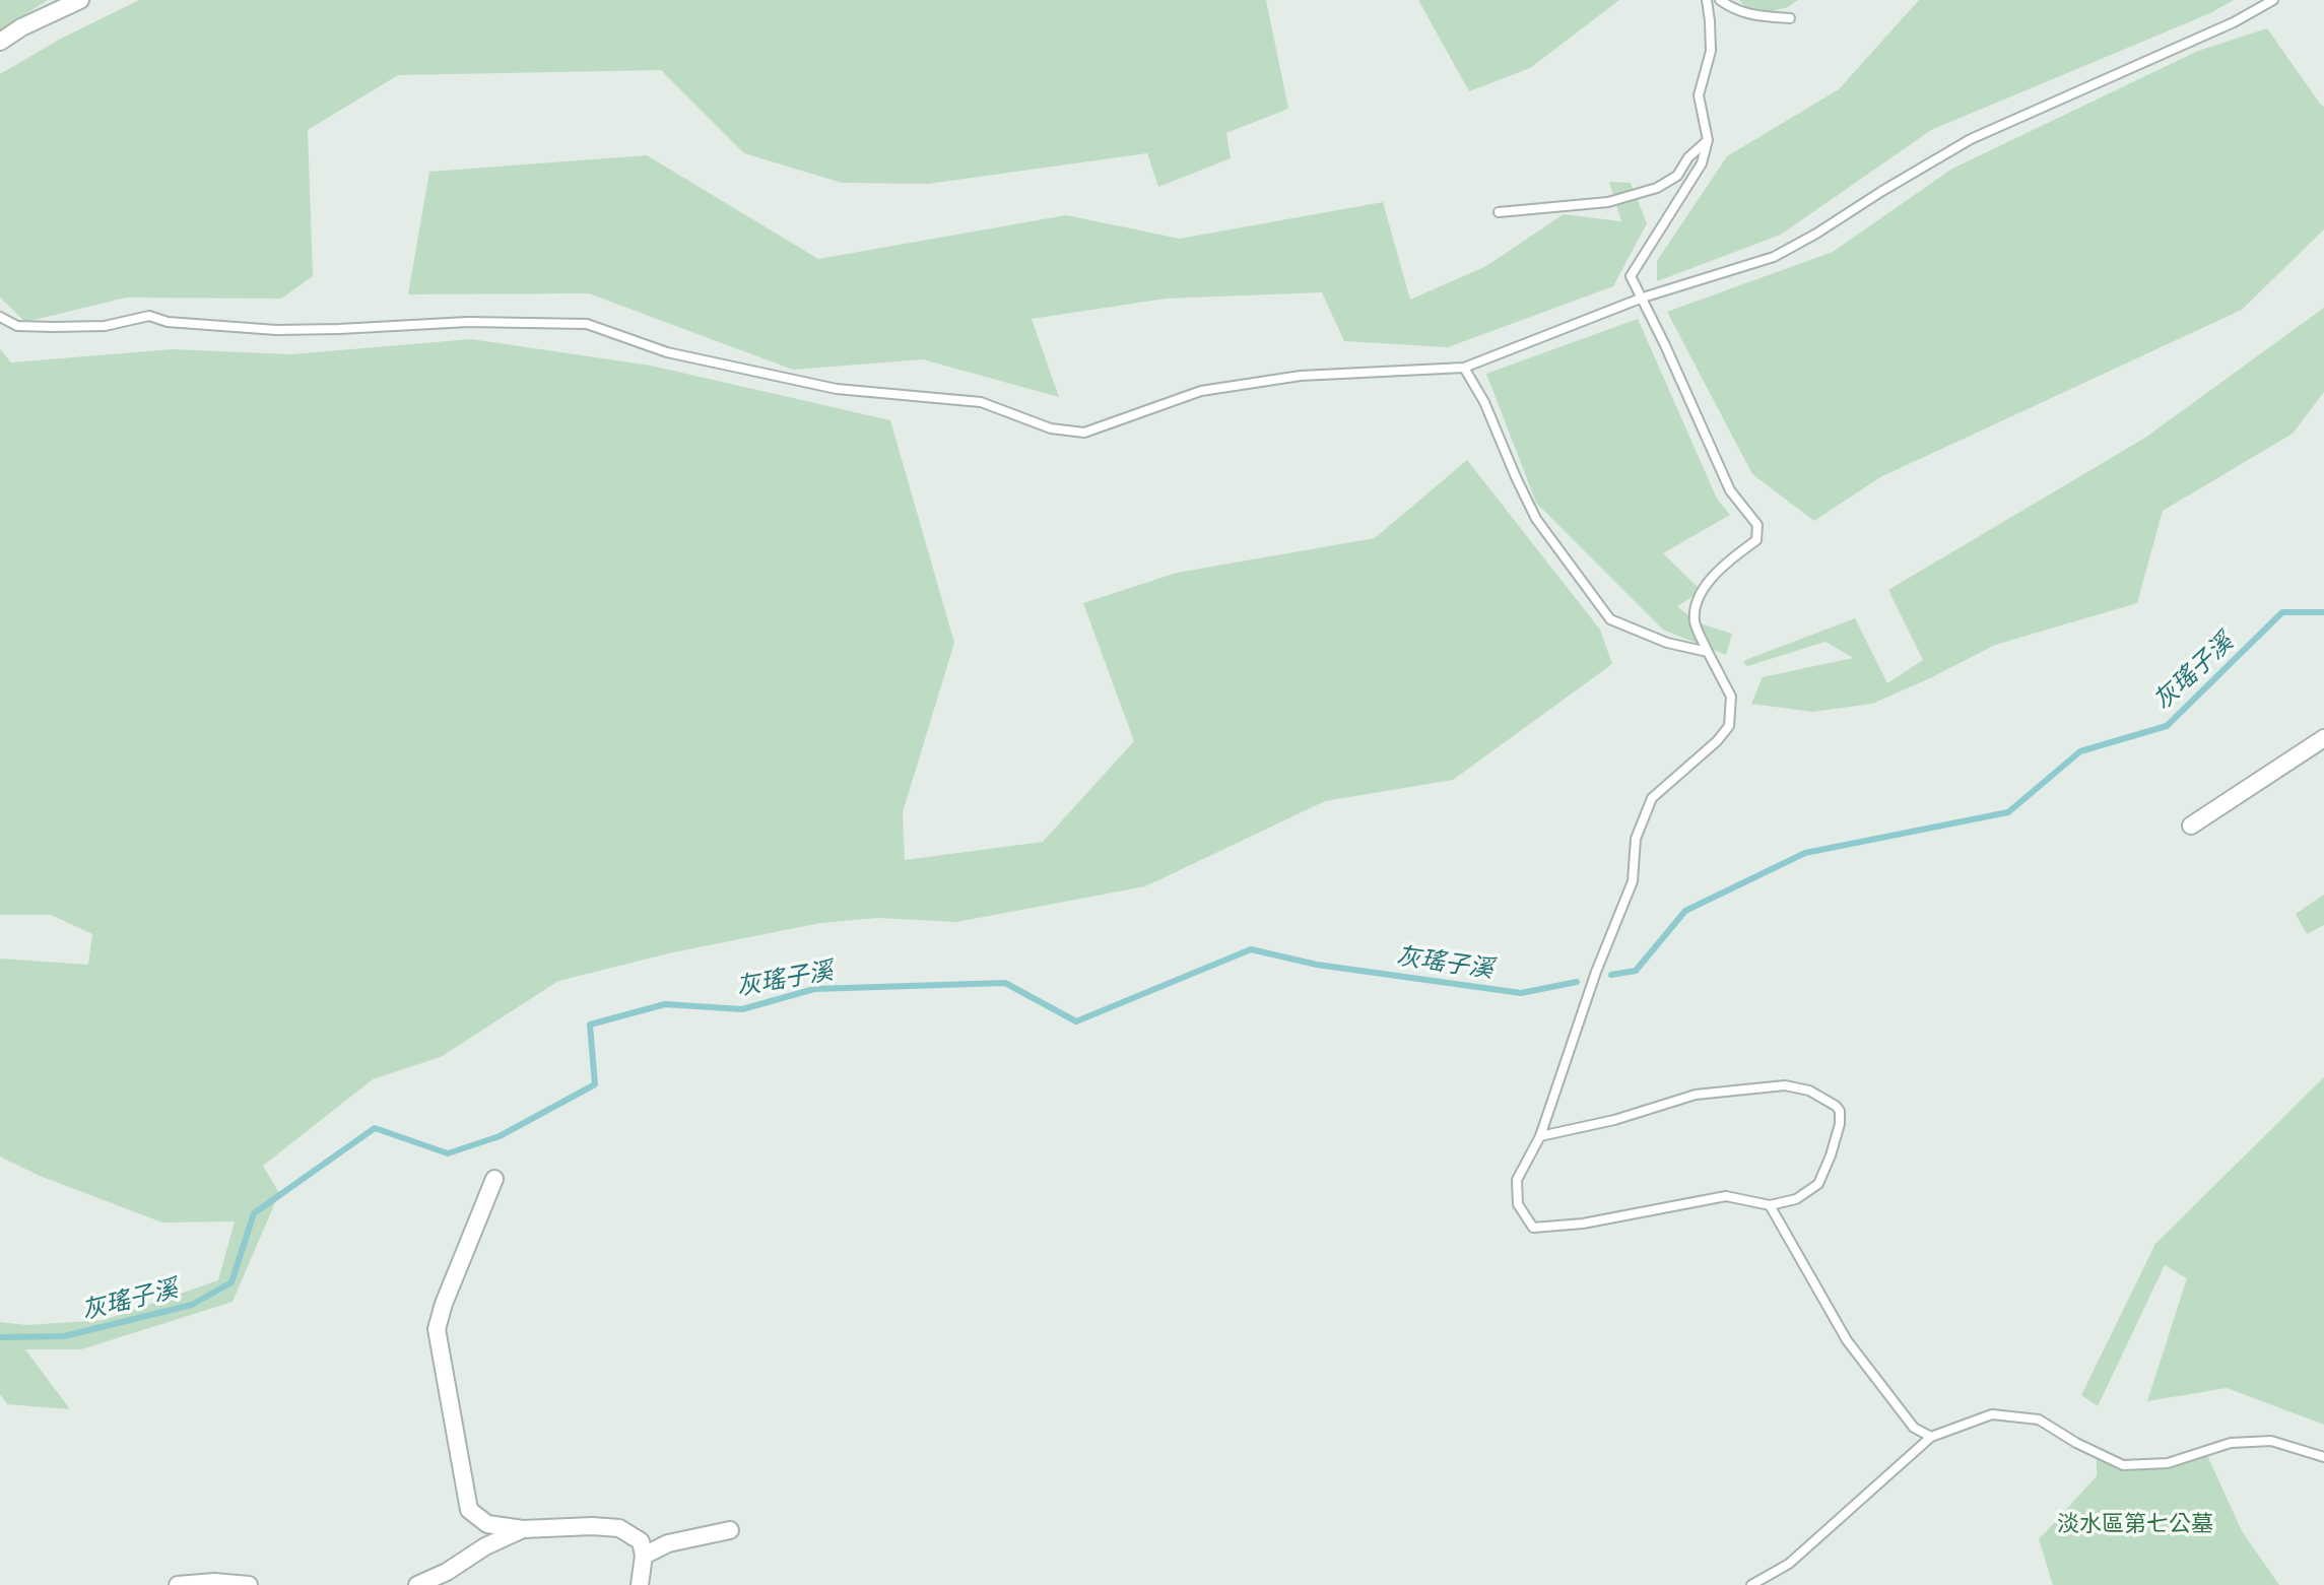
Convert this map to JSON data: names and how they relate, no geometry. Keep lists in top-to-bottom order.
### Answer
{
  "water": ["灰瑤子溪"],
  "parks": ["淡水區第七公墓"]
}
